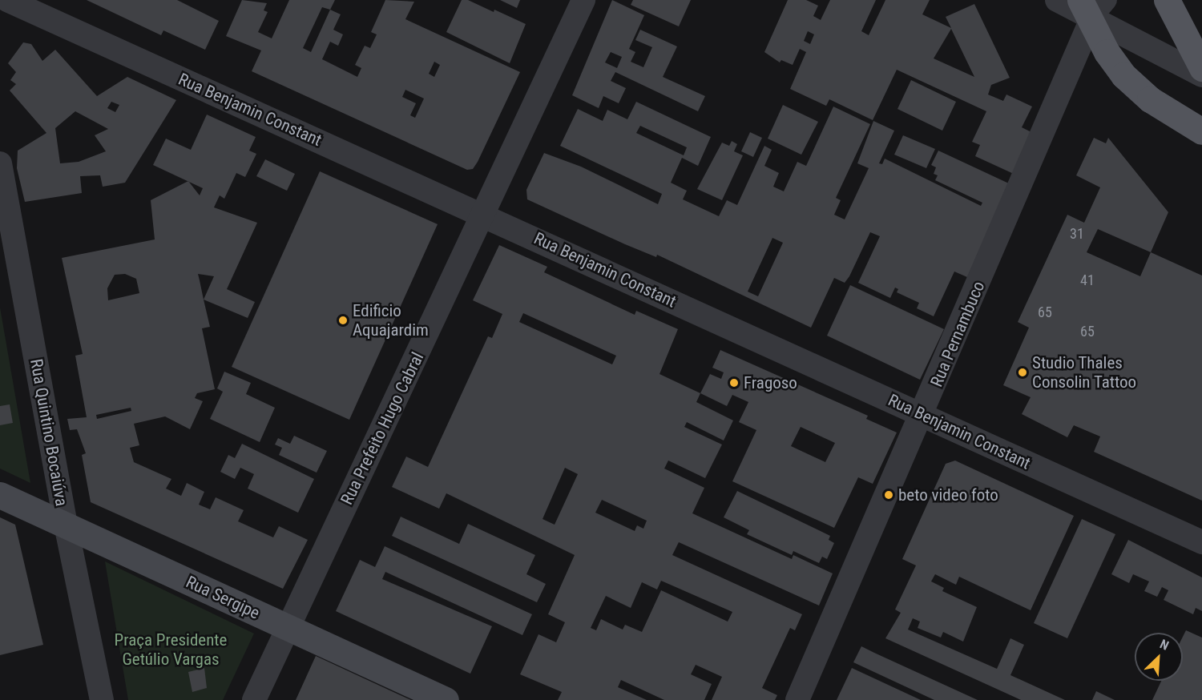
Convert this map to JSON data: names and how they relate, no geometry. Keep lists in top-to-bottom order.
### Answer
{
  "streets": {
    "main road": ["Rua Sergipe"],
    "street": [
      "Rua Benjamin Constant",
      "Rua Pernambuco",
      "Rua Prefeito Hugo Cabral",
      "Rua Quintino Bocaiúva"
    ]
  },
  "crossings": [
    ["Rua Benjamin Constant", "Rua Pernambuco"],
    ["Rua Benjamin Constant", "Rua Prefeito Hugo Cabral"],
    ["Rua Prefeito Hugo Cabral", "Rua Sergipe"],
    ["Rua Quintino Bocaiúva", "Rua Sergipe"]
  ],
  "parks": ["Praça Presidente Getúlio Vargas"],
  "places": [
    "Edificio Aquajardim",
    "Studio Thales Consolin Tattoo",
    "Fragoso",
    "beto video foto"
  ],
  "house_numbers": [
    "31",
    "41",
    "65",
    "65"
  ],
  "north": "top right"
}
